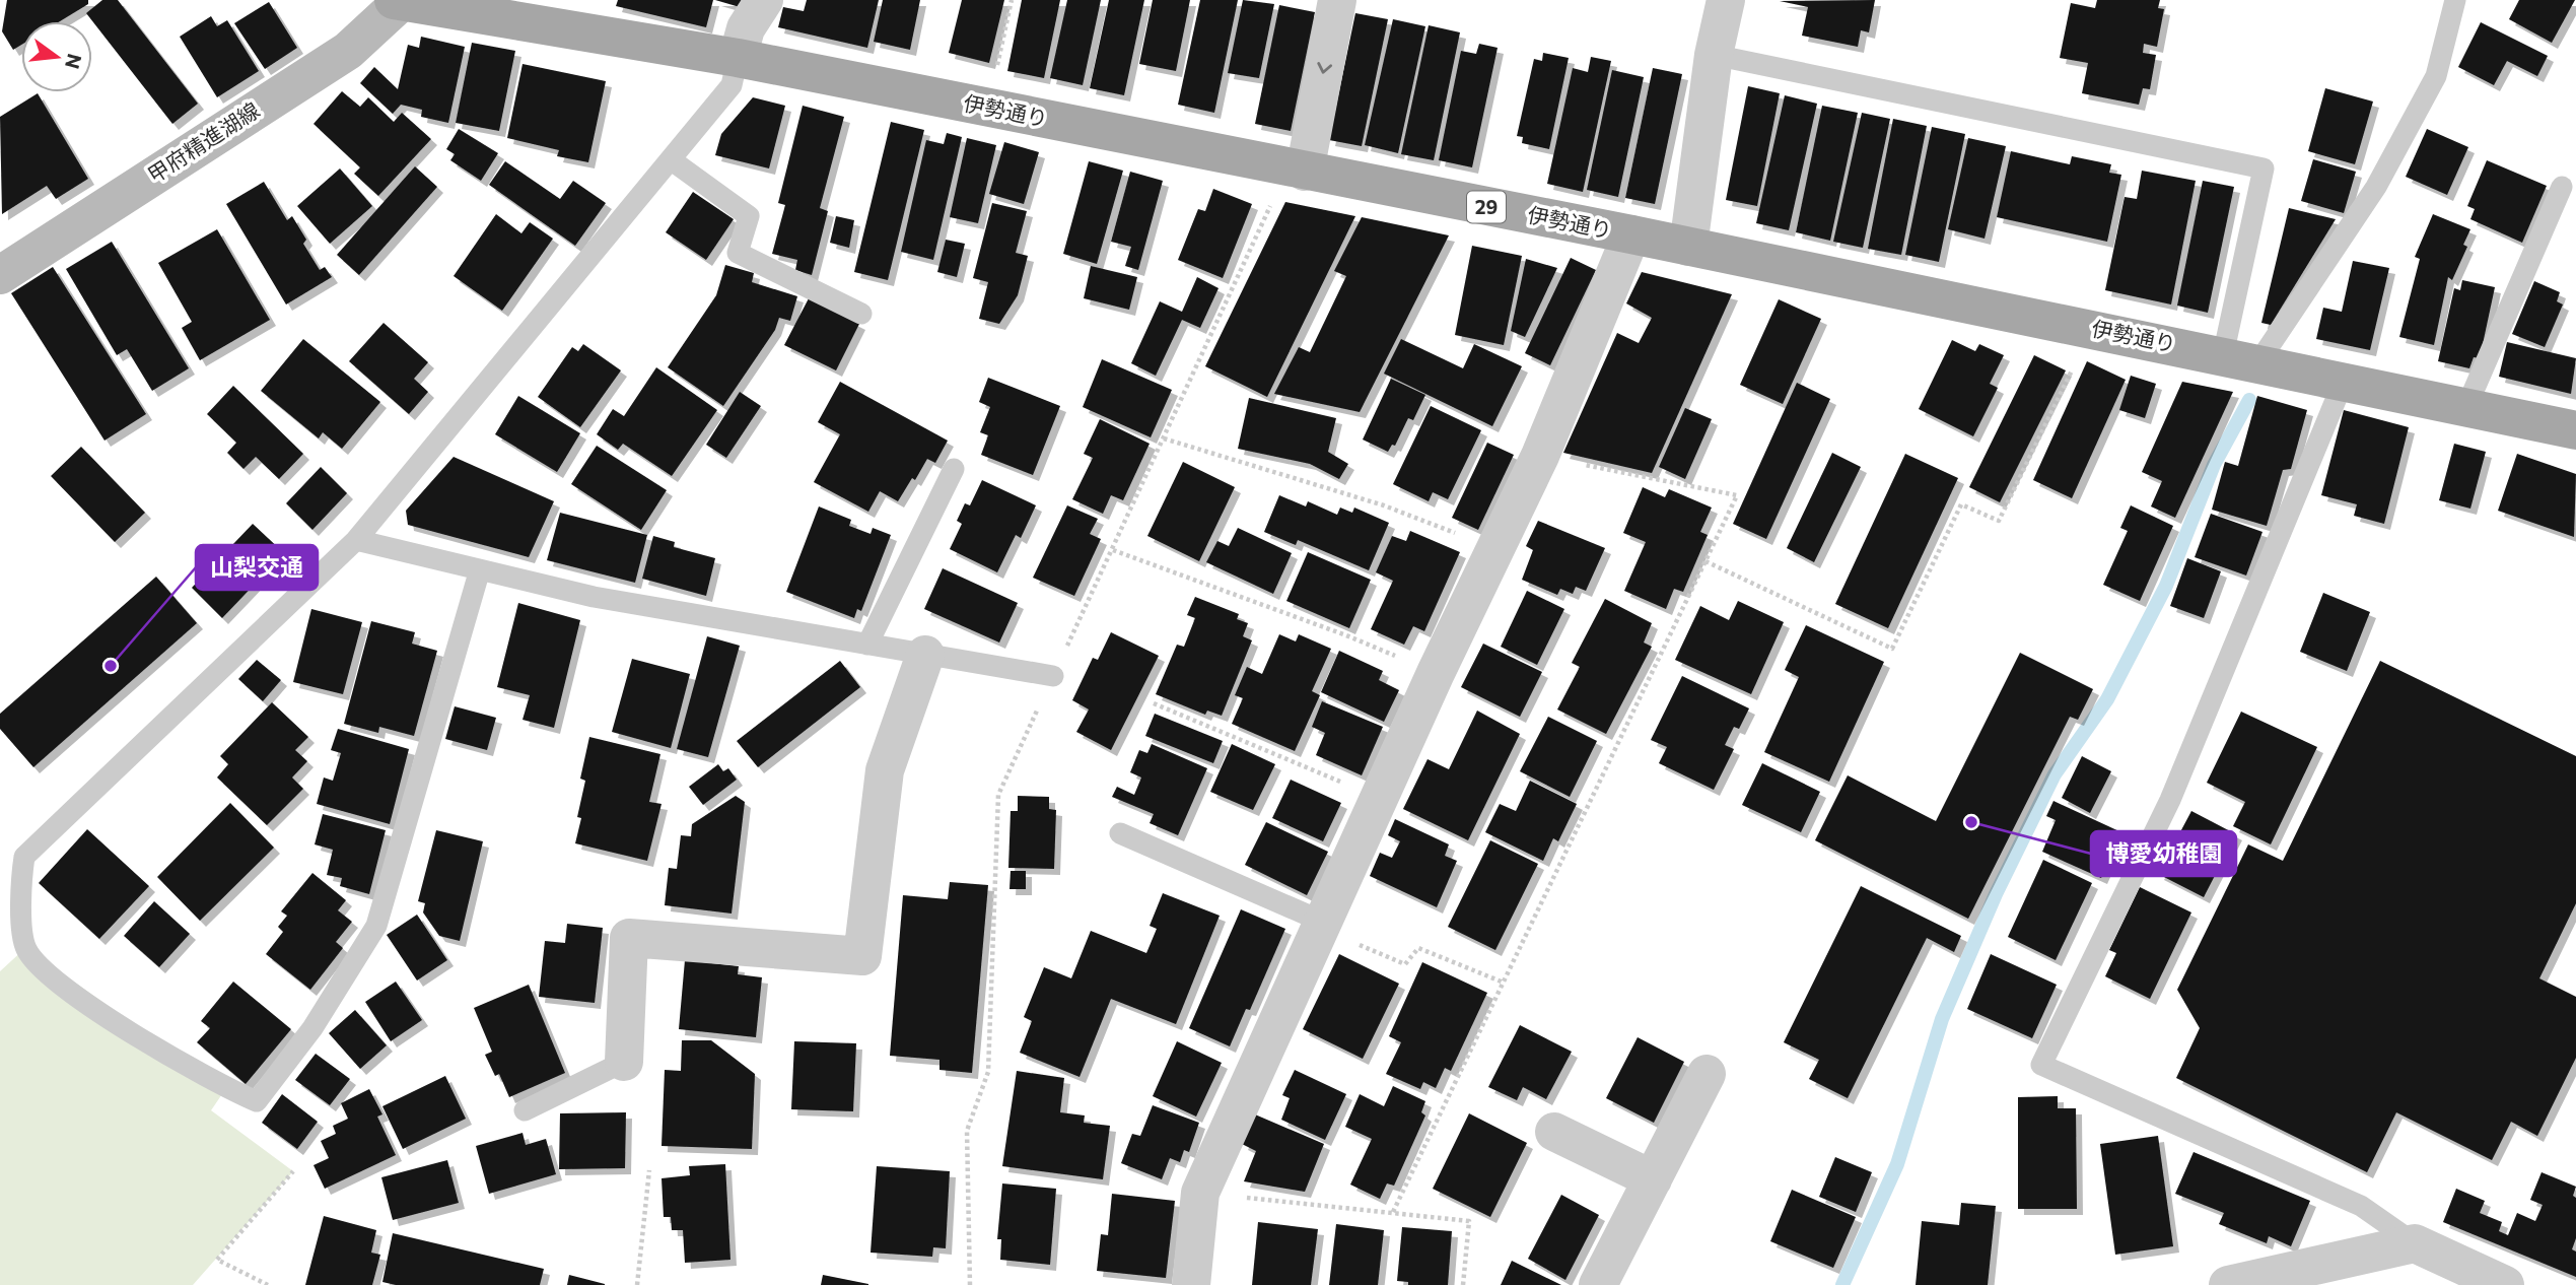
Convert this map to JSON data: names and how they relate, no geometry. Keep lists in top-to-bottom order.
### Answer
{
  "streets": {
    "main road": ["伊勢通り", "甲府精進湖線", "29"]
  },
  "crossings": [
    ["伊勢通り", "甲府精進湖線"]
  ],
  "places": ["山梨交通", "博愛幼稚園"],
  "north": "right"
}
